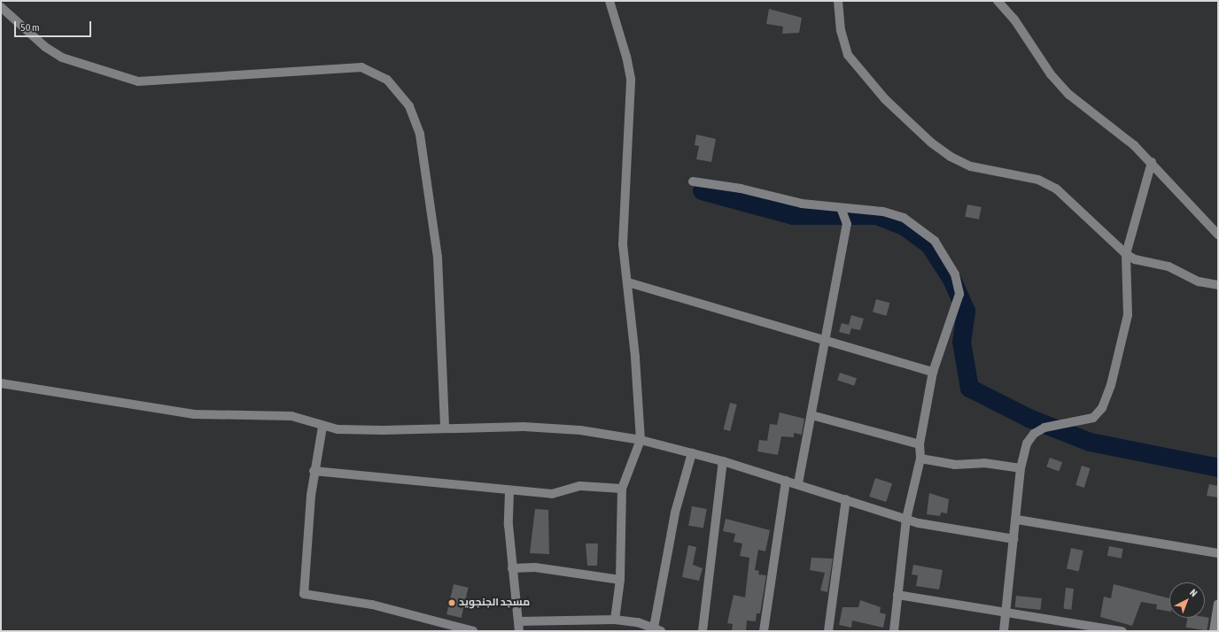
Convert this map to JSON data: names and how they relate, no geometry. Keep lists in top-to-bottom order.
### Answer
{
  "places": ["مسجد الجنجويد"],
  "scale_bar": "50 m",
  "north": "top right"
}
